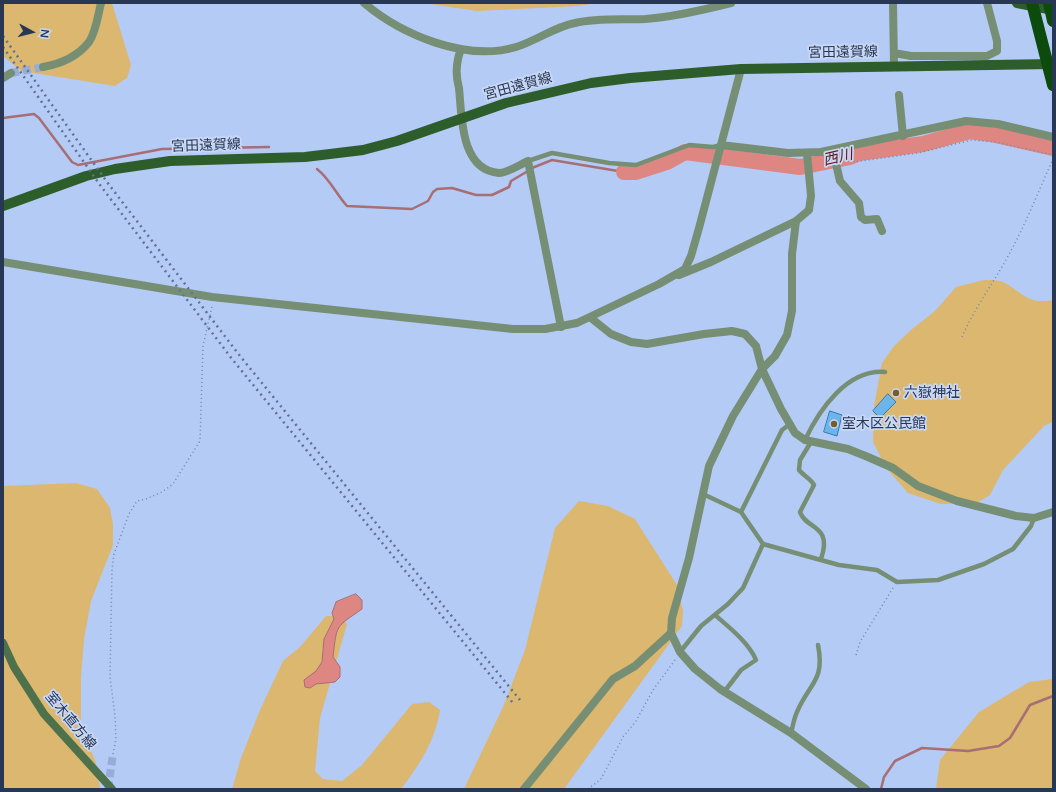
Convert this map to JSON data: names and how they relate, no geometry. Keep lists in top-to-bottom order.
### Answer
{
  "streets": {
    "main road": ["宮田遠賀線", "室木直方線"]
  },
  "water": ["西川"],
  "places": ["六嶽神社", "室木区公民館"],
  "north": "right"
}
